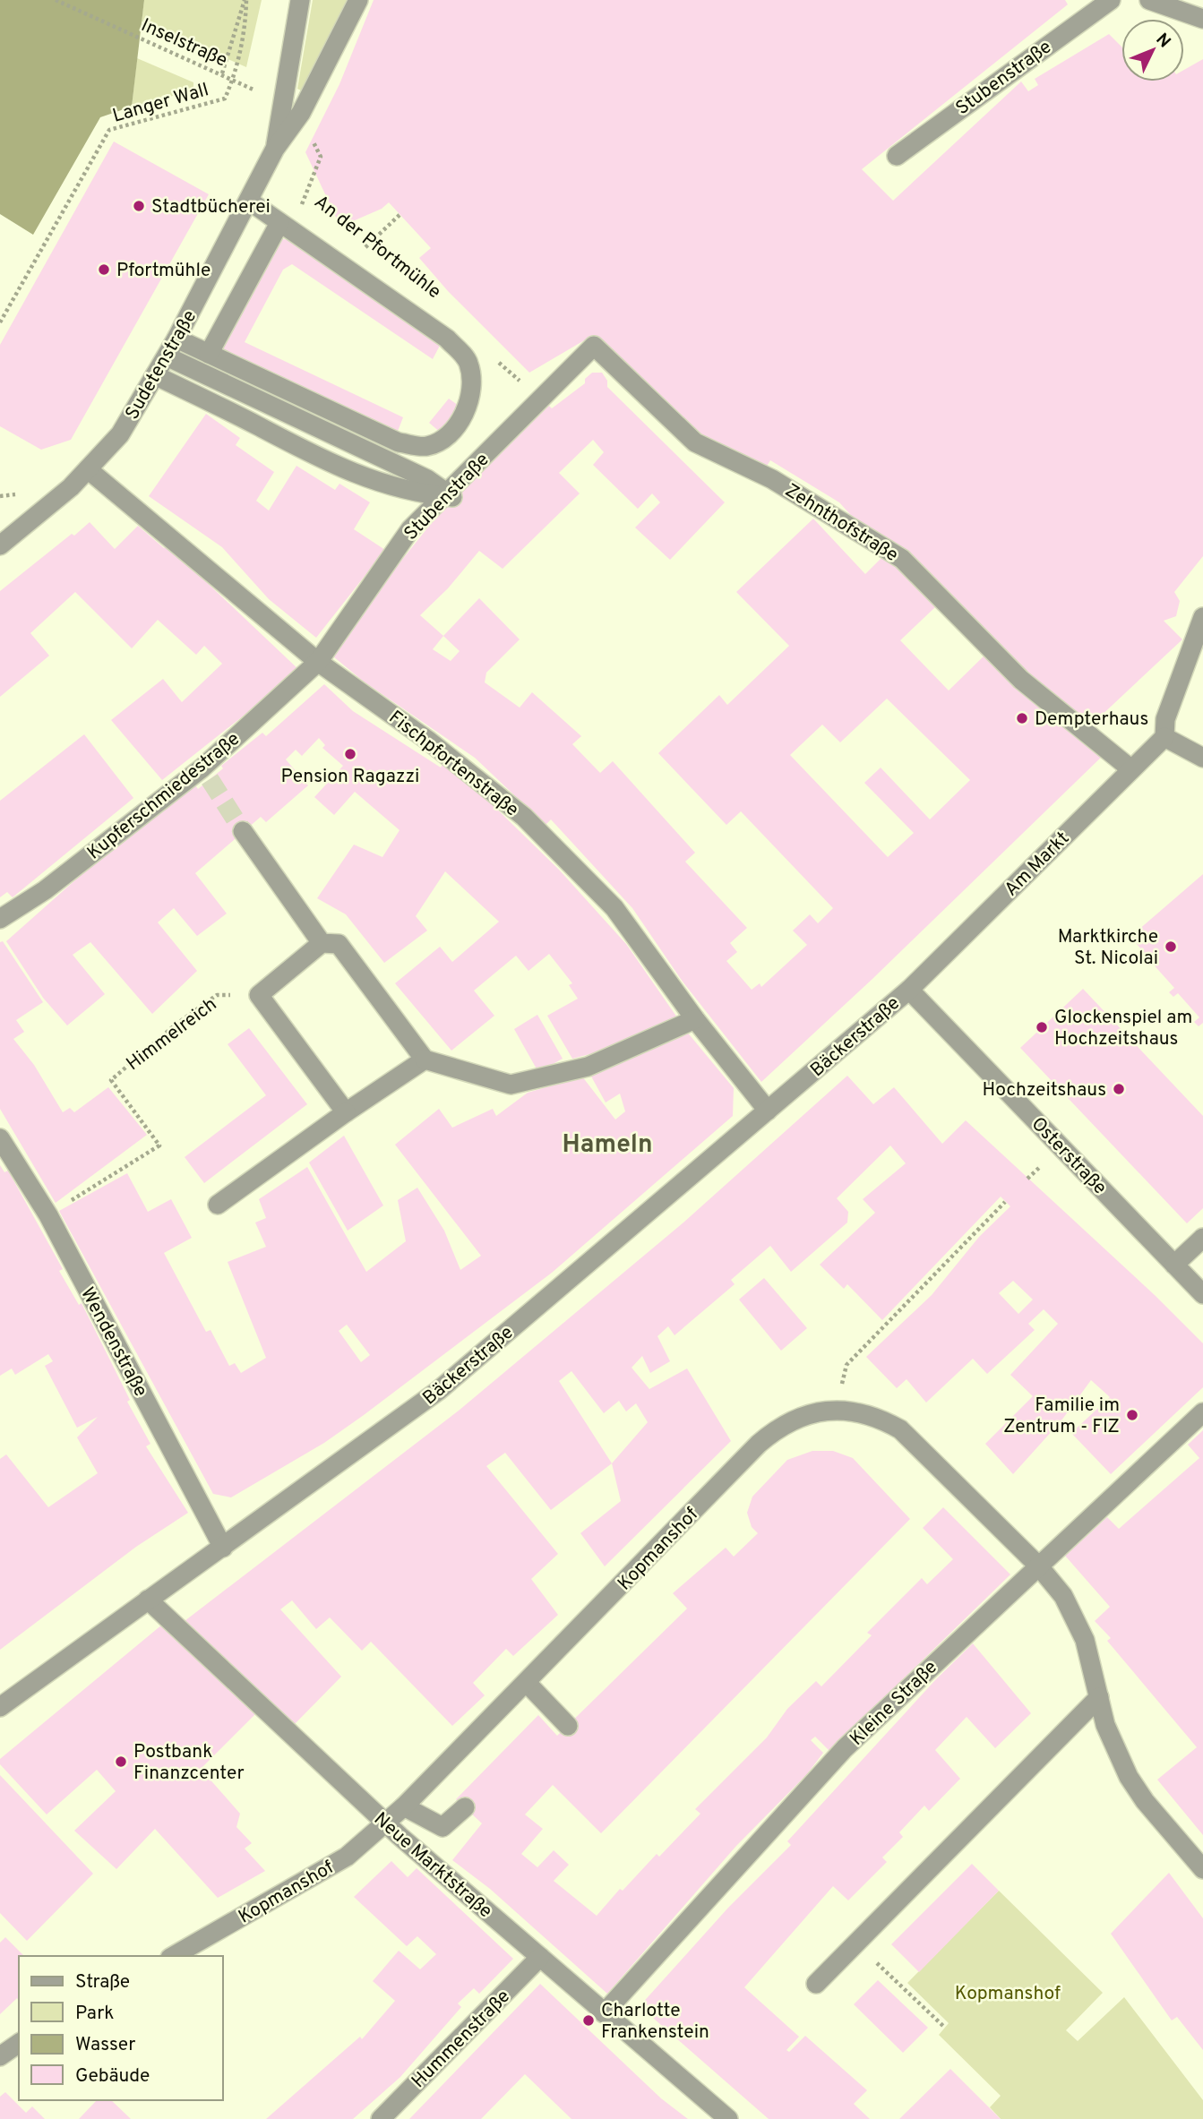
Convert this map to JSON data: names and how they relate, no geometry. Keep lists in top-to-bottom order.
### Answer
{
  "streets": {
    "street": [
      "Stubenstraße",
      "Sudetenstraße",
      "Zehnthofstraße",
      "Fischpfortenstraße",
      "Kupferschmiedestraße",
      "Am Markt",
      "Bäckerstraße",
      "Osterstraße",
      "Wendenstraße",
      "Kopmanshof",
      "Kleine Straße",
      "Neue Marktstraße",
      "Hummenstraße"
    ],
    "path": [
      "Inselstraße",
      "Langer Wall",
      "An der Pfortmühle",
      "Himmelreich"
    ]
  },
  "crossings": [
    ["Inselstraße", "Langer Wall"],
    ["Stubenstraße", "Zehnthofstraße"],
    ["Stubenstraße", "Fischpfortenstraße"],
    ["Stubenstraße", "Kupferschmiedestraße"],
    ["An der Pfortmühle", "Sudetenstraße"],
    ["Sudetenstraße", "Fischpfortenstraße"],
    ["Zehnthofstraße", "Am Markt"],
    ["Fischpfortenstraße", "Kupferschmiedestraße"],
    ["Fischpfortenstraße", "Bäckerstraße"],
    ["Am Markt", "Bäckerstraße"],
    ["Am Markt", "Osterstraße"],
    ["Himmelreich", "Wendenstraße"],
    ["Bäckerstraße", "Osterstraße"],
    ["Bäckerstraße", "Wendenstraße"],
    ["Bäckerstraße", "Neue Marktstraße"],
    ["Kopmanshof", "Kleine Straße"],
    ["Kopmanshof", "Neue Marktstraße"],
    ["Kleine Straße", "Neue Marktstraße"],
    ["Neue Marktstraße", "Hummenstraße"]
  ],
  "districts": ["Hameln"],
  "parks": ["Kopmanshof"],
  "places": [
    "Stadtbücherei",
    "Pfortmühle",
    "Dempterhaus",
    "Pension Ragazzi",
    "Marktkirche St. Nicolai",
    "Glockenspiel am Hochzeitshaus",
    "Hochzeitshaus",
    "Familie im Zentrum - FIZ",
    "Postbank Finanzcenter",
    "Charlotte Frankenstein"
  ],
  "legend": [
    "Straße",
    "Park",
    "Wasser",
    "Gebäude"
  ],
  "north": "top right"
}
